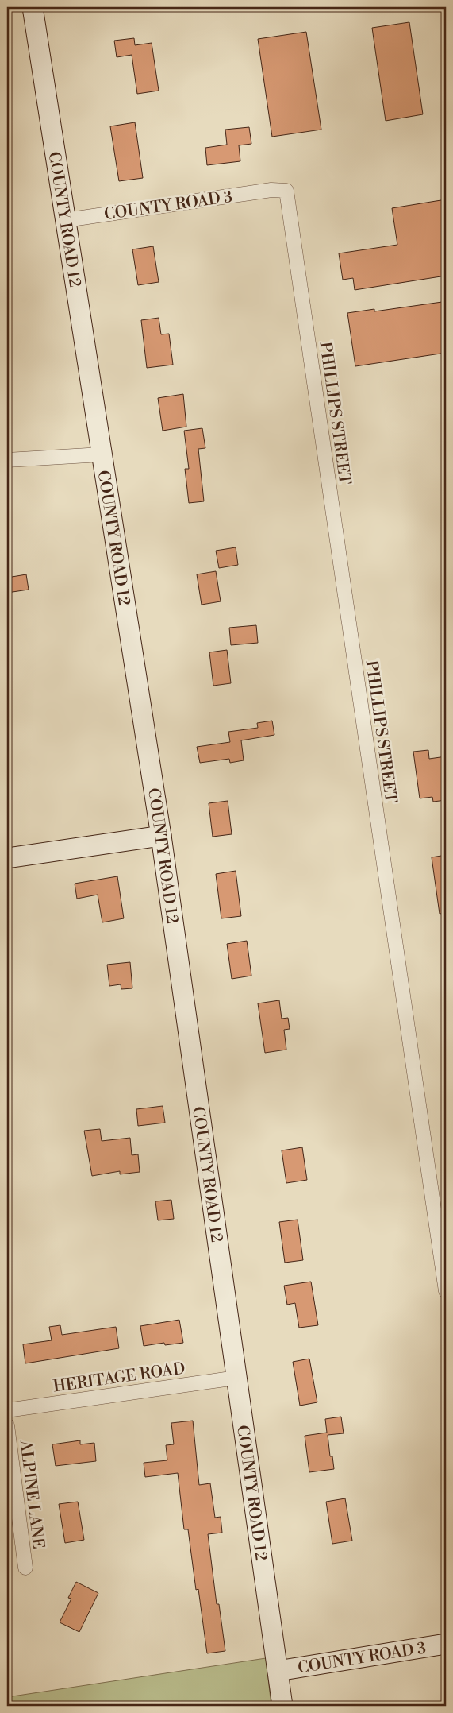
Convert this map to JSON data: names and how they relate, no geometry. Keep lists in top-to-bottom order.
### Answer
{
  "streets": {
    "main road": ["COUNTY ROAD 3", "COUNTY ROAD 12"],
    "street": ["PHILLIPS STREET", "HERITAGE ROAD", "ALPINE LANE"]
  },
  "crossings": [
    ["COUNTY ROAD 3", "COUNTY ROAD 12"],
    ["COUNTY ROAD 3", "PHILLIPS STREET"],
    ["COUNTY ROAD 12", "HERITAGE ROAD"]
  ]
}
